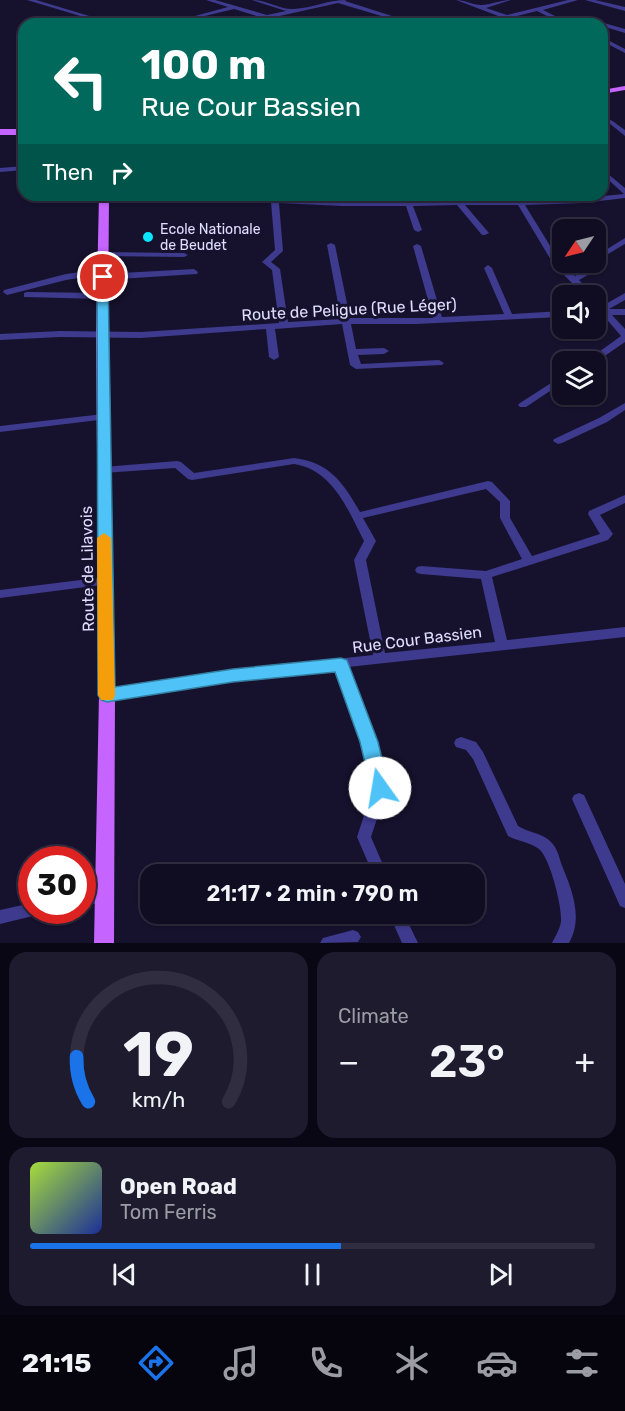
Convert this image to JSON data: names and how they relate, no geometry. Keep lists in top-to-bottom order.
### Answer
{
  "streets": {
    "main road": ["Route de Lilavois"],
    "street": ["Route de Peligue (Rue Léger)", "Rue Cour Bassien"]
  },
  "crossings": [
    ["Route de Peligue (Rue Léger)", "Route de Lilavois"],
    ["Route de Lilavois", "Rue Cour Bassien"]
  ],
  "places": ["Ecole Nationale de Beudet"],
  "north": "bottom left",
  "page": {
    "turn": ["100 m", "Rue Cour Bassien"],
    "then": "Then",
    "limit": "30",
    "trip": "21:17 · 2 min · 790 m",
    "tile": "Climate",
    "heat": ["−", "23°", "+"],
    "song": ["Open Road", "Tom Ferris"],
    "tabs": "21:15",
    "gauge": ["19", "km/h"]
  }
}
